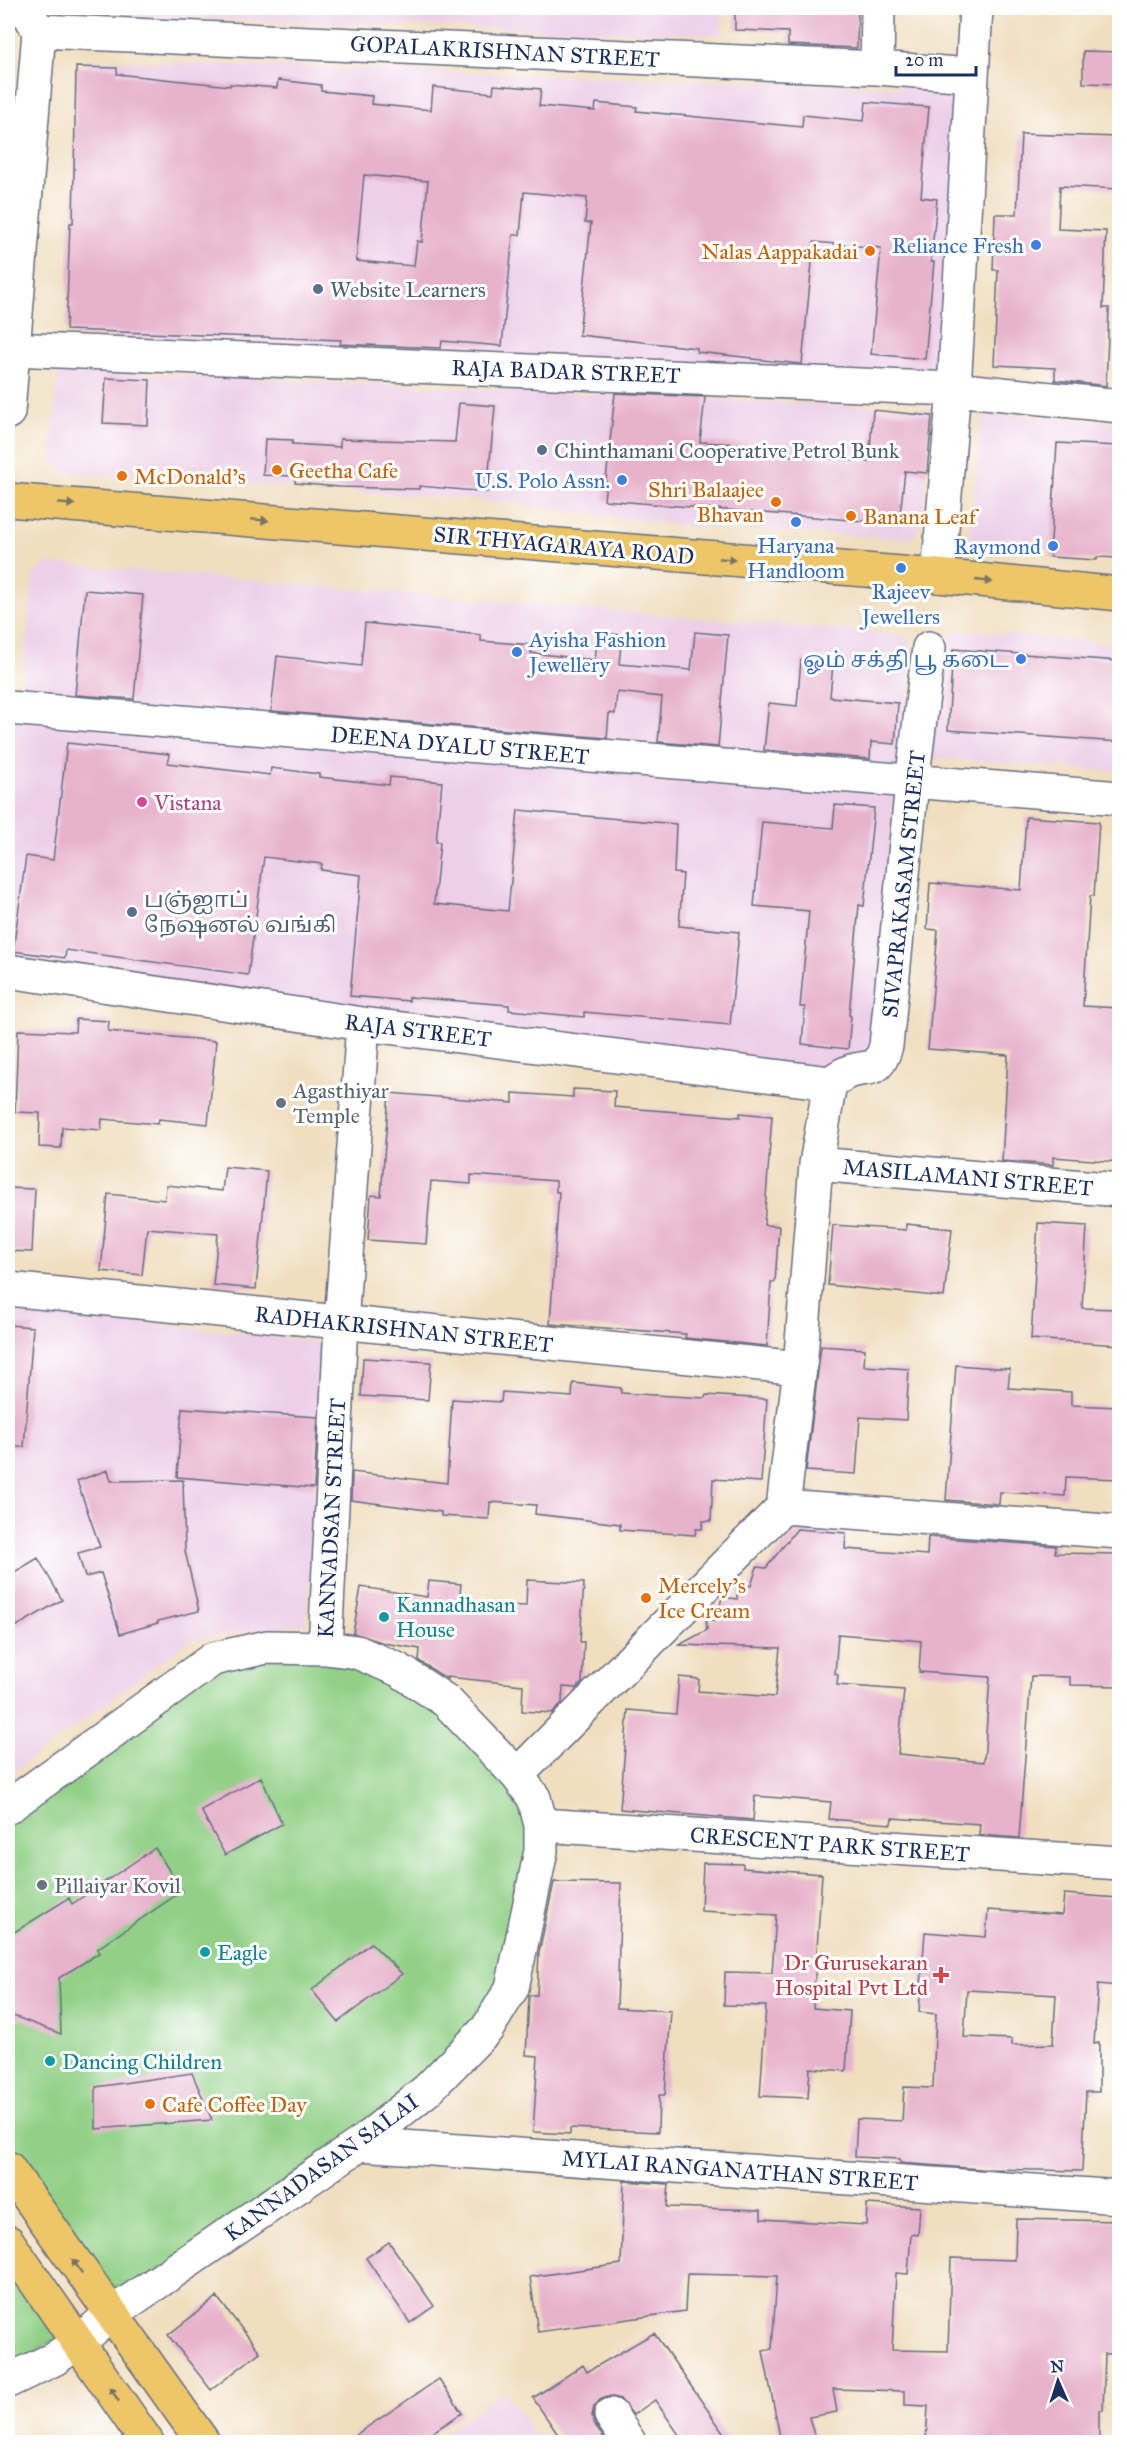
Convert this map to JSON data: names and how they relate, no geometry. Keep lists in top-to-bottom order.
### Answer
{
  "streets": {
    "main road": ["SIR THYAGARAYA ROAD"],
    "street": [
      "GOPALAKRISHNAN STREET",
      "RAJA BADAR STREET",
      "DEENA DYALU STREET",
      "SIVAPRAKASAM STREET",
      "RAJA STREET",
      "MASILAMANI STREET",
      "RADHAKRISHNAN STREET",
      "KANNADSAN STREET",
      "CRESCENT PARK STREET",
      "KANNADASAN SALAI",
      "MYLAI RANGANATHAN STREET"
    ]
  },
  "crossings": [
    ["DEENA DYALU STREET", "SIVAPRAKASAM STREET"],
    ["SIVAPRAKASAM STREET", "RAJA STREET"],
    ["RAJA STREET", "KANNADSAN STREET"],
    ["RADHAKRISHNAN STREET", "KANNADSAN STREET"],
    ["KANNADSAN STREET", "KANNADASAN SALAI"],
    ["CRESCENT PARK STREET", "KANNADASAN SALAI"],
    ["KANNADASAN SALAI", "MYLAI RANGANATHAN STREET"]
  ],
  "one_way": ["SIR THYAGARAYA ROAD"],
  "places": {
    "other": [
      "Reliance Fresh",
      "Nalas Aappakadai",
      "Website Learners",
      "Chinthamani Cooperative Petrol Bunk",
      "Geetha Cafe",
      "McDonald's",
      "U.S. Polo Assn.",
      "Shri Balaajee Bhavan",
      "Banana Leaf",
      "Haryana Handloom",
      "Raymond",
      "Rajeev Jewellers",
      "Ayisha Fashion Jewellery",
      "ஓம் சக்தி பூ கடை",
      "Vistana",
      "பஞ்ஐாப் நேஷனல் வங்கி",
      "Agasthiyar Temple",
      "Mercely's Ice Cream",
      "Kannadhasan House",
      "Pillaiyar Kovil",
      "Eagle",
      "Dancing Children",
      "Cafe Coffee Day"
    ],
    "health": ["Dr Gurusekaran Hospital Pvt Ltd"]
  },
  "scale_bar": "20 m",
  "north": "top"
}
